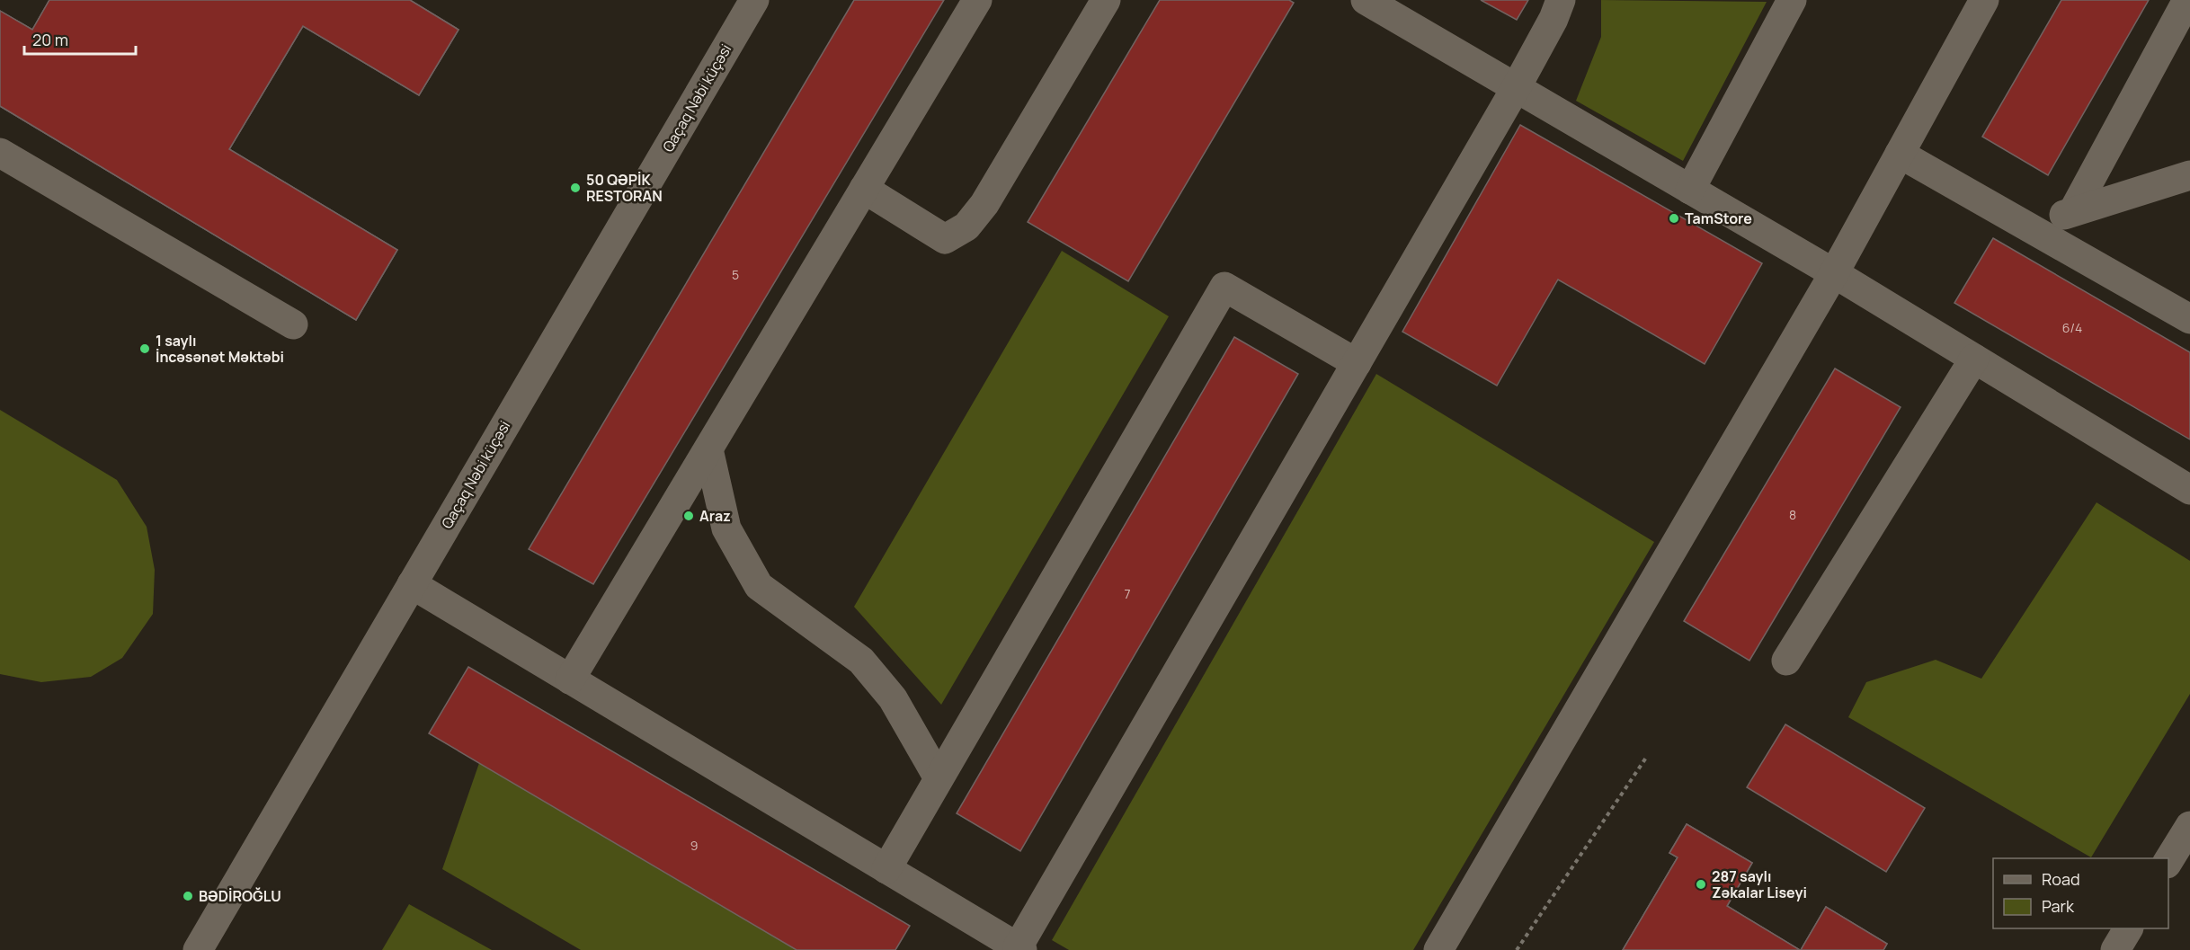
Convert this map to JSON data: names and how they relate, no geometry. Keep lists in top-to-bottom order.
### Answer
{
  "streets": {
    "street": ["Qaçaq Nəbi küçəsi"]
  },
  "places": [
    "50 QƏPİK RESTORAN",
    "TamStore",
    "1 saylı İncəsənət Məktəbi",
    "Araz",
    "287 saylı Zəkalar Liseyi",
    "BƏDİROĞLU"
  ],
  "house_numbers": [
    "5",
    "6/4",
    "8",
    "7",
    "9"
  ],
  "legend": ["Road", "Park"],
  "scale_bar": "20 m"
}
